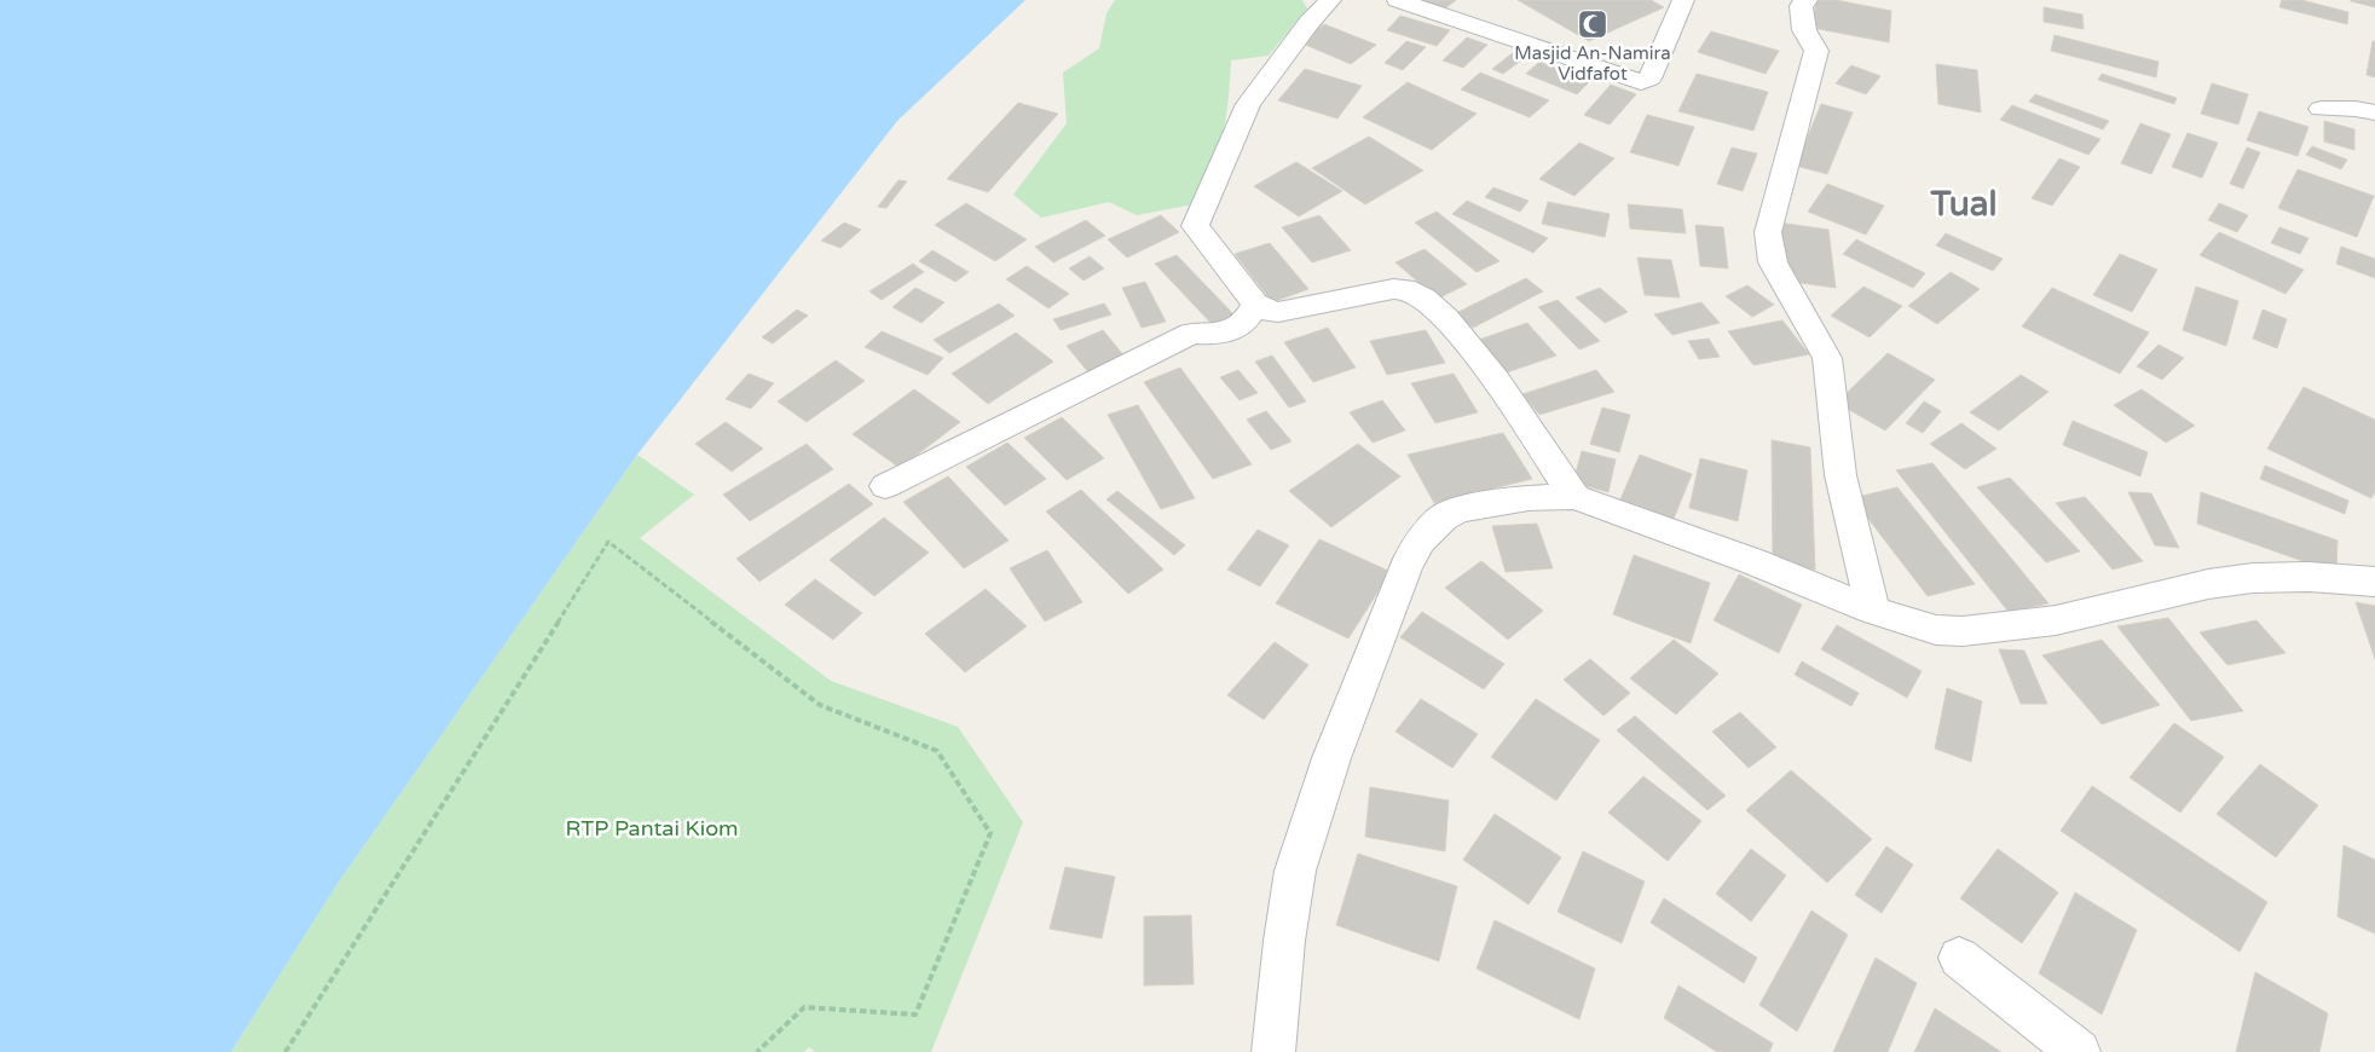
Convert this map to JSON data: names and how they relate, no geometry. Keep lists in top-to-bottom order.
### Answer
{
  "districts": ["Tual"],
  "parks": ["RTP Pantai Kiom"],
  "places": {
    "mosque": ["Masjid An-Namira Vidfafot"]
  }
}
